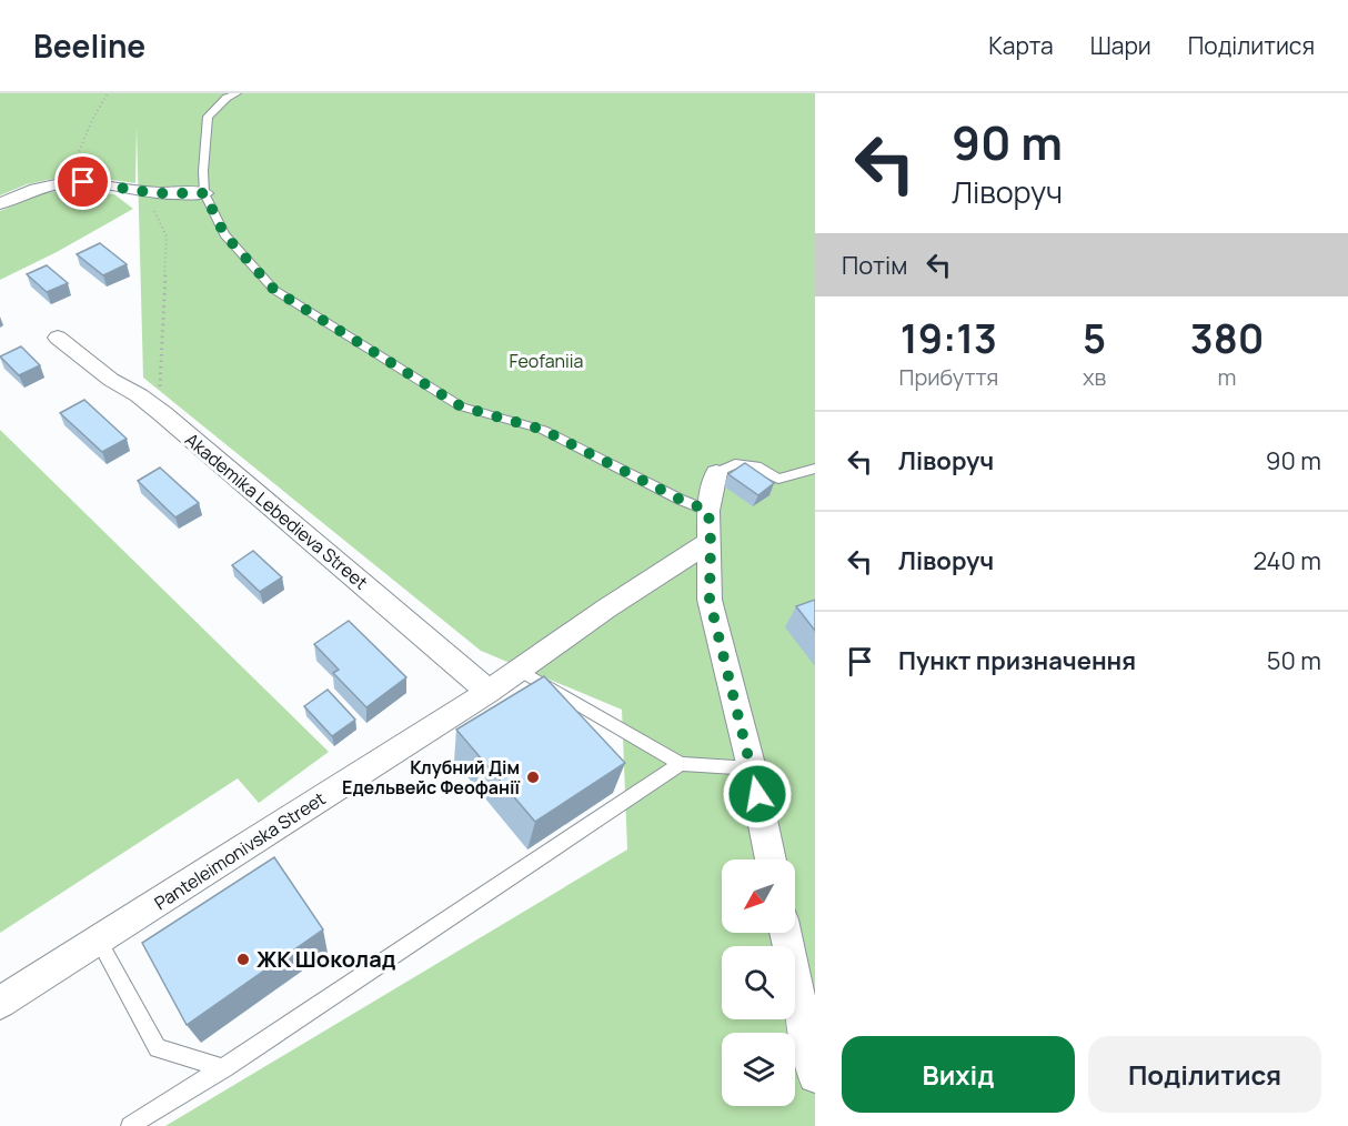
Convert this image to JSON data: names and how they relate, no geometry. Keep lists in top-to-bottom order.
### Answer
{
  "streets": {
    "street": ["Akademika Lebedieva Street", "Panteleimonivska Street"]
  },
  "crossings": [
    ["Akademika Lebedieva Street", "Panteleimonivska Street"]
  ],
  "parks": ["Feofaniia"],
  "places": ["Клубний Дім Едельвейс Феофанії", "ЖК Шоколад"],
  "north": "bottom left",
  "page": {
    "header": "Beeline",
    "nav": ["Карта", "Шари", "Поділитися"],
    "turn": ["90 m", "Ліворуч"],
    "then": "Потім",
    "eta": [
      "19:13",
      "Прибуття",
      "5",
      "хв",
      "380",
      "m"
    ],
    "list": [
      {
        "name": "Ліворуч",
        "value": "90 m"
      },
      {
        "name": "Ліворуч",
        "value": "240 m"
      },
      {
        "name": "Пункт призначення",
        "value": "50 m"
      }
    ],
    "buttons": ["Вихід", "Поділитися"]
  }
}
